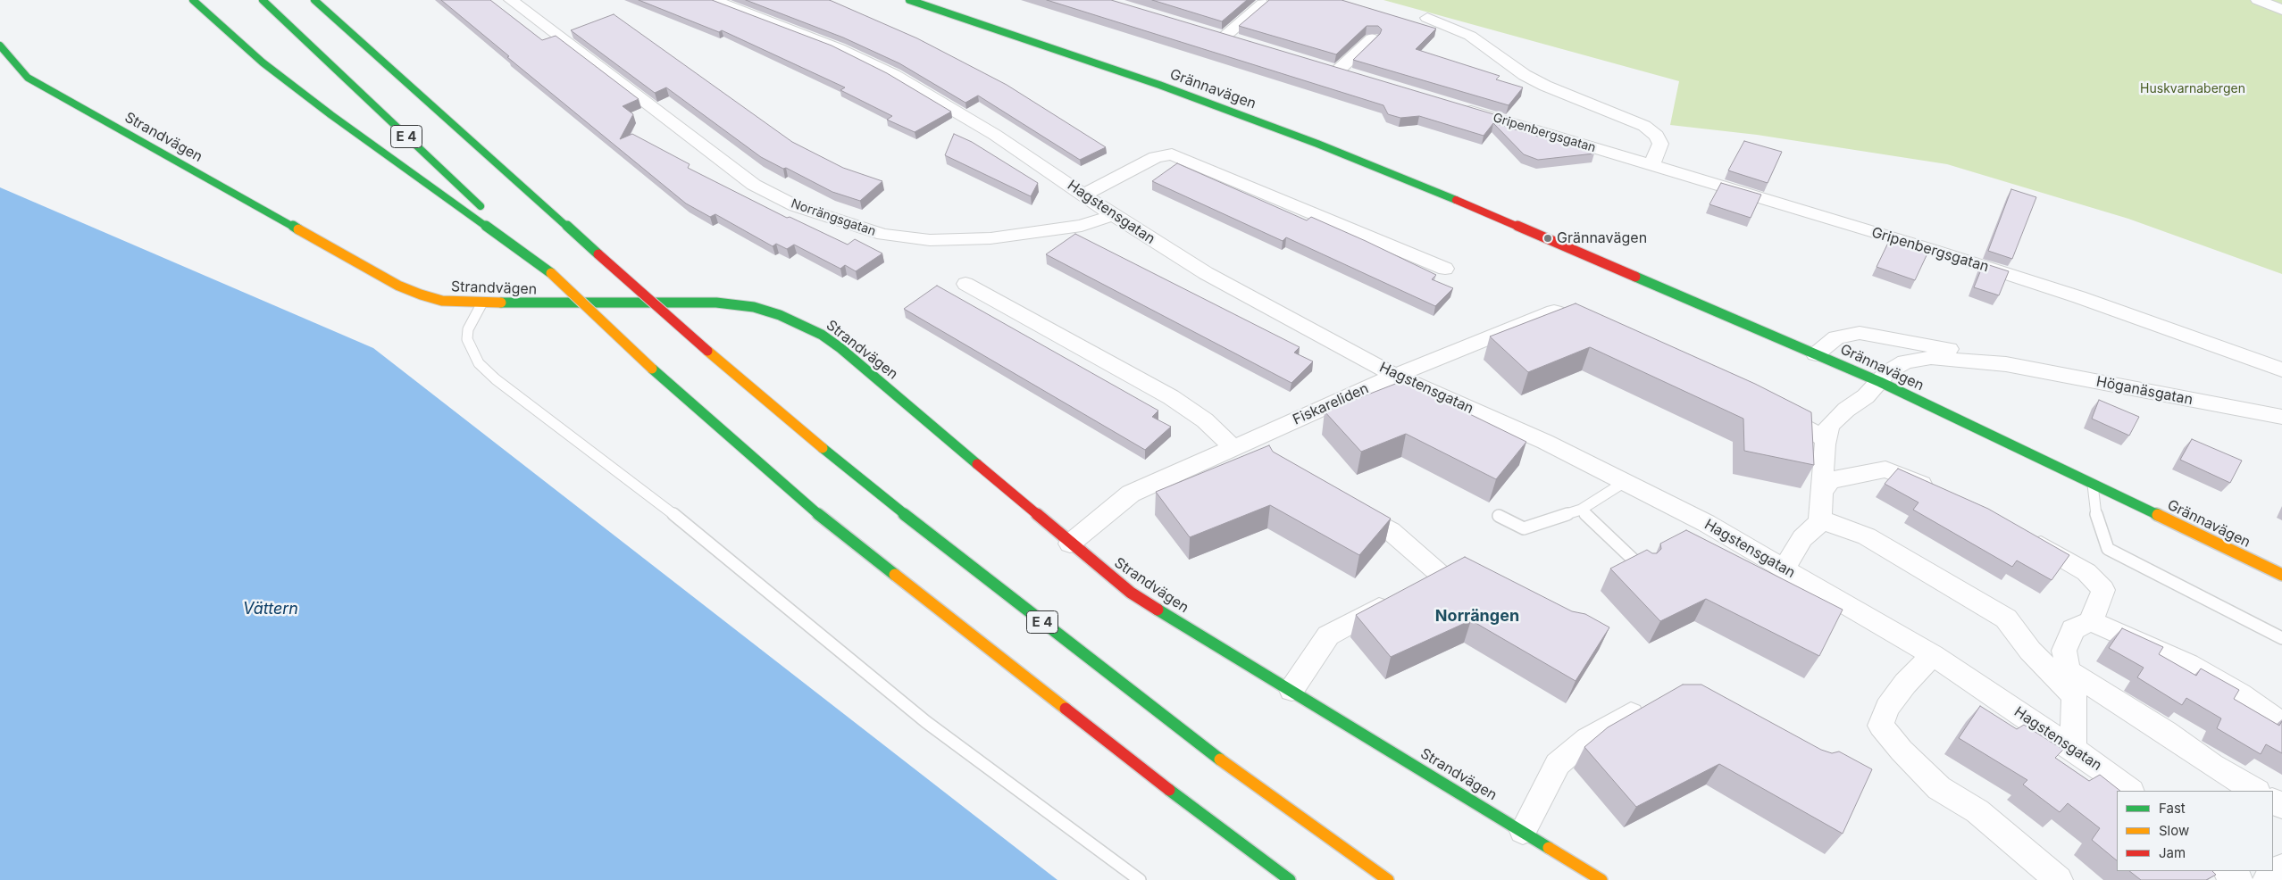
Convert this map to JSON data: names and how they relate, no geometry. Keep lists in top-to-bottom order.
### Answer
{
  "streets": {
    "main road": ["Grännavägen", "E 4", "Strandvägen"],
    "street": [
      "Gripenbergsgatan",
      "Hagstensgatan",
      "Norrängsgatan",
      "Höganäsgatan",
      "Fiskareliden"
    ]
  },
  "crossings": [
    ["Grännavägen", "Höganäsgatan"],
    ["Strandvägen", "Fiskareliden"],
    ["Hagstensgatan", "Norrängsgatan"],
    ["Hagstensgatan", "Fiskareliden"]
  ],
  "districts": ["Norrängen"],
  "water": ["Vättern"],
  "parks": ["Huskvarnabergen"],
  "places": ["Grännavägen"],
  "legend": ["Fast", "Slow", "Jam"]
}
